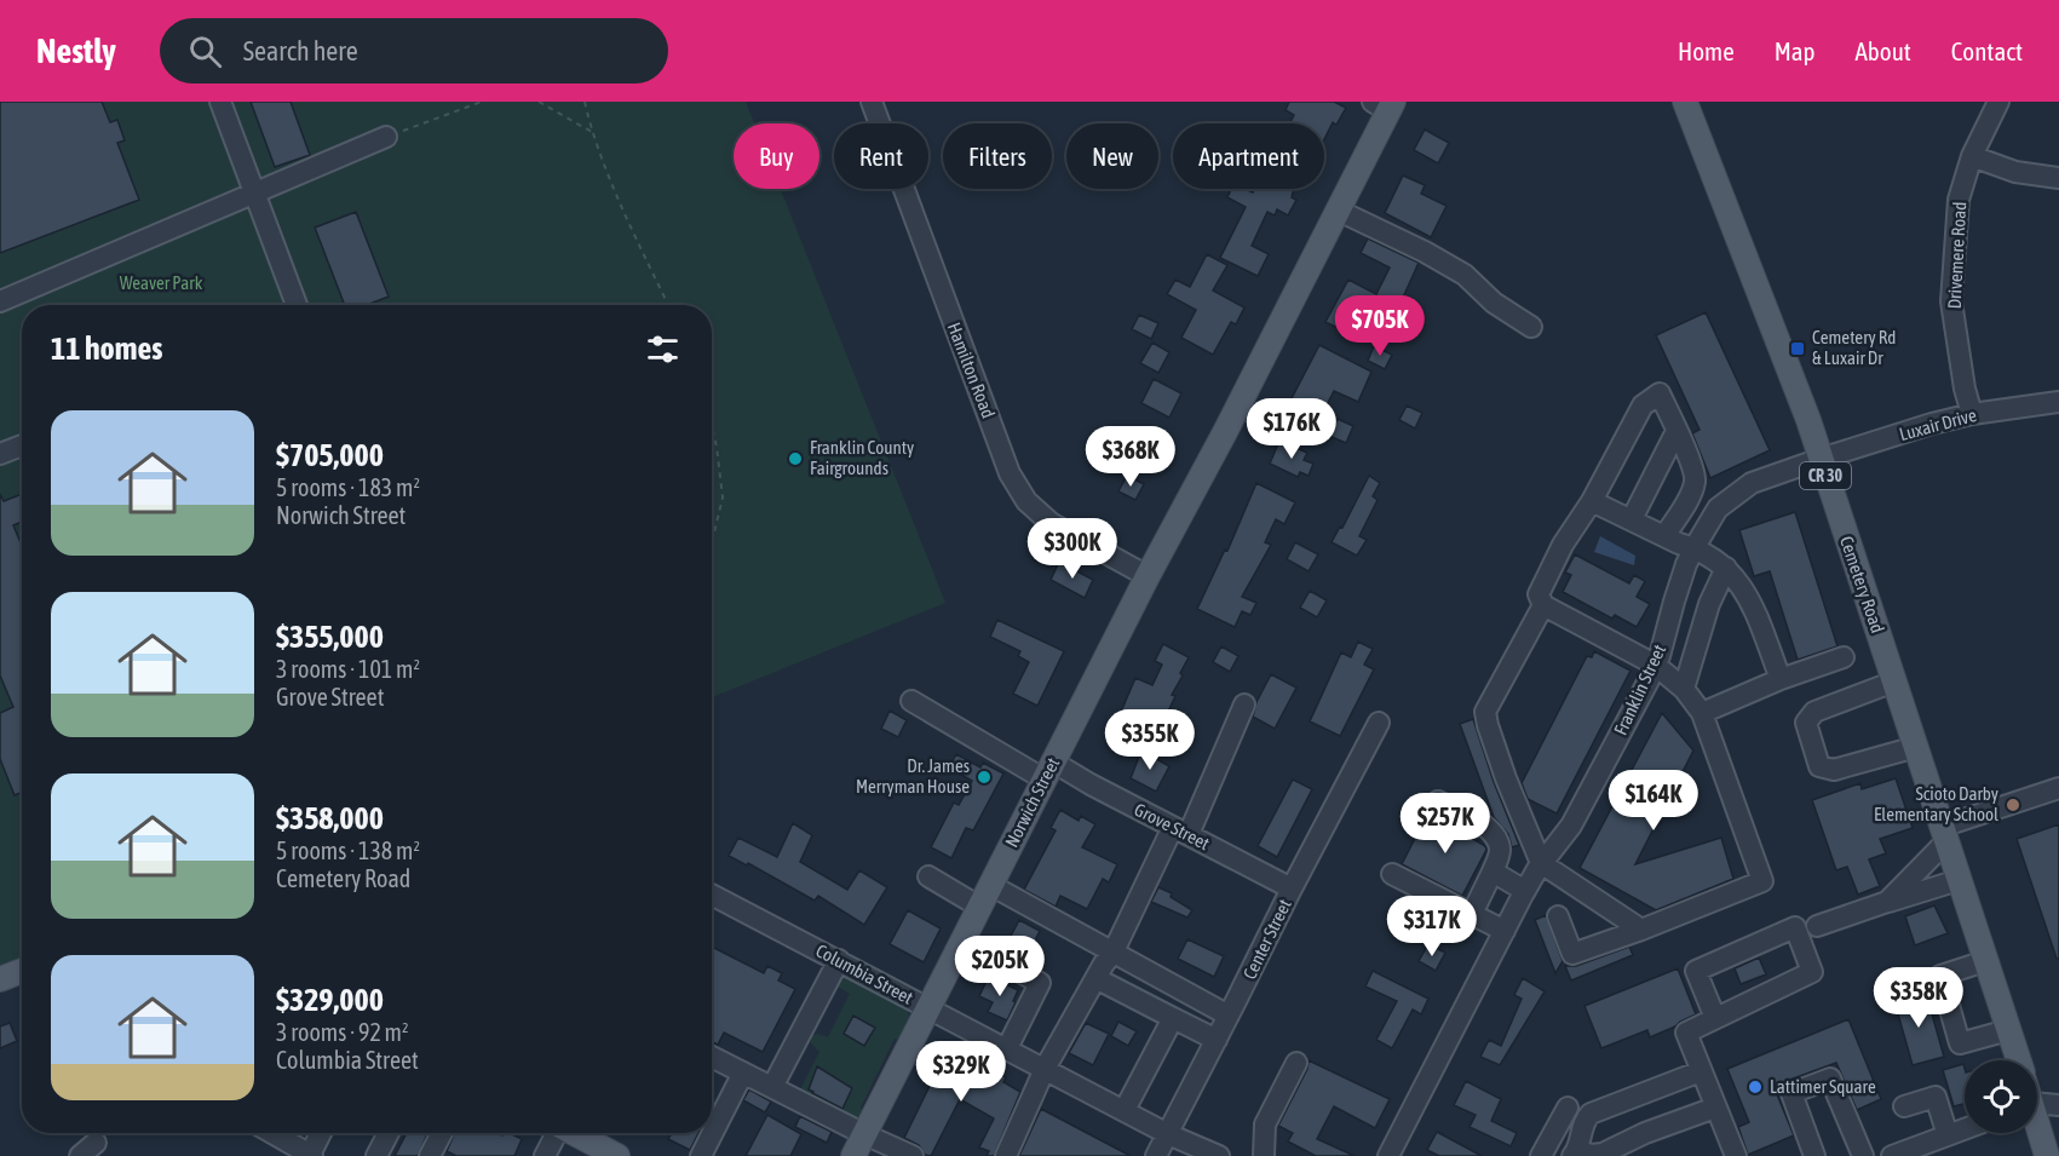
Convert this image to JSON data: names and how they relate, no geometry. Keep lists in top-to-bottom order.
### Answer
{
  "streets": {
    "main road": ["CR 30", "Cemetery Road", "Norwich Street"],
    "street": [
      "Drivemere Road",
      "Hamilton Road",
      "Luxair Drive",
      "Franklin Street",
      "Grove Street",
      "Center Street",
      "Columbia Street"
    ]
  },
  "crossings": [
    ["Drivemere Road", "Luxair Drive"],
    ["Hamilton Road", "Norwich Street"],
    ["Luxair Drive", "Cemetery Road"],
    ["Luxair Drive", "Franklin Street"],
    ["Cemetery Road", "Franklin Street"],
    ["Norwich Street", "Grove Street"],
    ["Norwich Street", "Columbia Street"],
    ["Grove Street", "Center Street"],
    ["Center Street", "Columbia Street"]
  ],
  "parks": ["Weaver Park"],
  "places": {
    "transit": ["Cemetery Rd & Luxair Dr"],
    "other": [
      "Franklin County Fairgrounds",
      "Dr. James Merryman House",
      "Scioto Darby Elementary School",
      "Lattimer Square"
    ]
  },
  "page": {
    "header": "Nestly",
    "search": "Search here",
    "nav": [
      "Home",
      "Map",
      "About",
      "Contact"
    ],
    "chip": [
      "Buy",
      "Rent",
      "Filters",
      "New",
      "Apartment"
    ],
    "price": [
      "$705K",
      "$176K",
      "$368K",
      "$300K",
      "$355K",
      "$164K",
      "$257K",
      "$317K",
      "$205K",
      "$358K",
      "$329K"
    ],
    "heading": "11 homes",
    "list": [
      {
        "name": "$705,000",
        "note": "5 rooms · 183 m² · Norwich Street"
      },
      {
        "name": "$355,000",
        "note": "3 rooms · 101 m² · Grove Street"
      },
      {
        "name": "$358,000",
        "note": "5 rooms · 138 m² · Cemetery Road"
      },
      {
        "name": "$329,000",
        "note": "3 rooms · 92 m² · Columbia Street"
      }
    ]
  }
}
